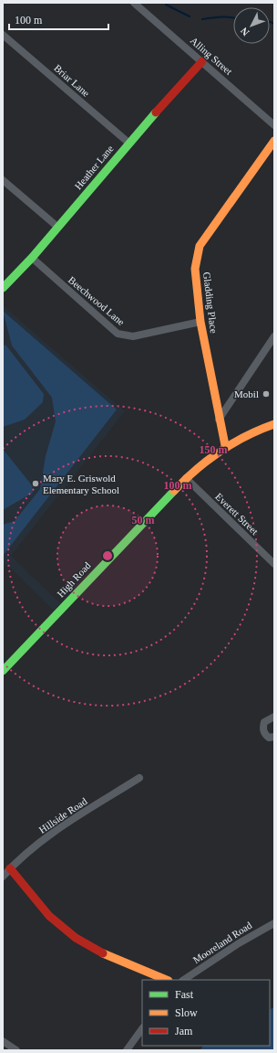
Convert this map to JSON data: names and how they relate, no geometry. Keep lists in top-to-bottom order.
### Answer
{
  "streets": {
    "street": [
      "Alling Street",
      "Briar Lane",
      "Heather Lane",
      "Beechwood Lane",
      "Gladding Place",
      "Everett Street",
      "High Road",
      "Hillside Road",
      "Mooreland Road"
    ]
  },
  "crossings": [
    ["Alling Street", "Heather Lane"],
    ["Briar Lane", "Heather Lane"],
    ["Heather Lane", "Beechwood Lane"],
    ["Beechwood Lane", "Gladding Place"],
    ["Gladding Place", "High Road"],
    ["Everett Street", "High Road"]
  ],
  "places": ["Mobil", "Mary E. Griswold Elementary School"],
  "legend": ["Fast", "Slow", "Jam"],
  "scale_bar": "100 m",
  "north": "bottom left",
  "rings": ["150 m", "100 m", "50 m"]
}
